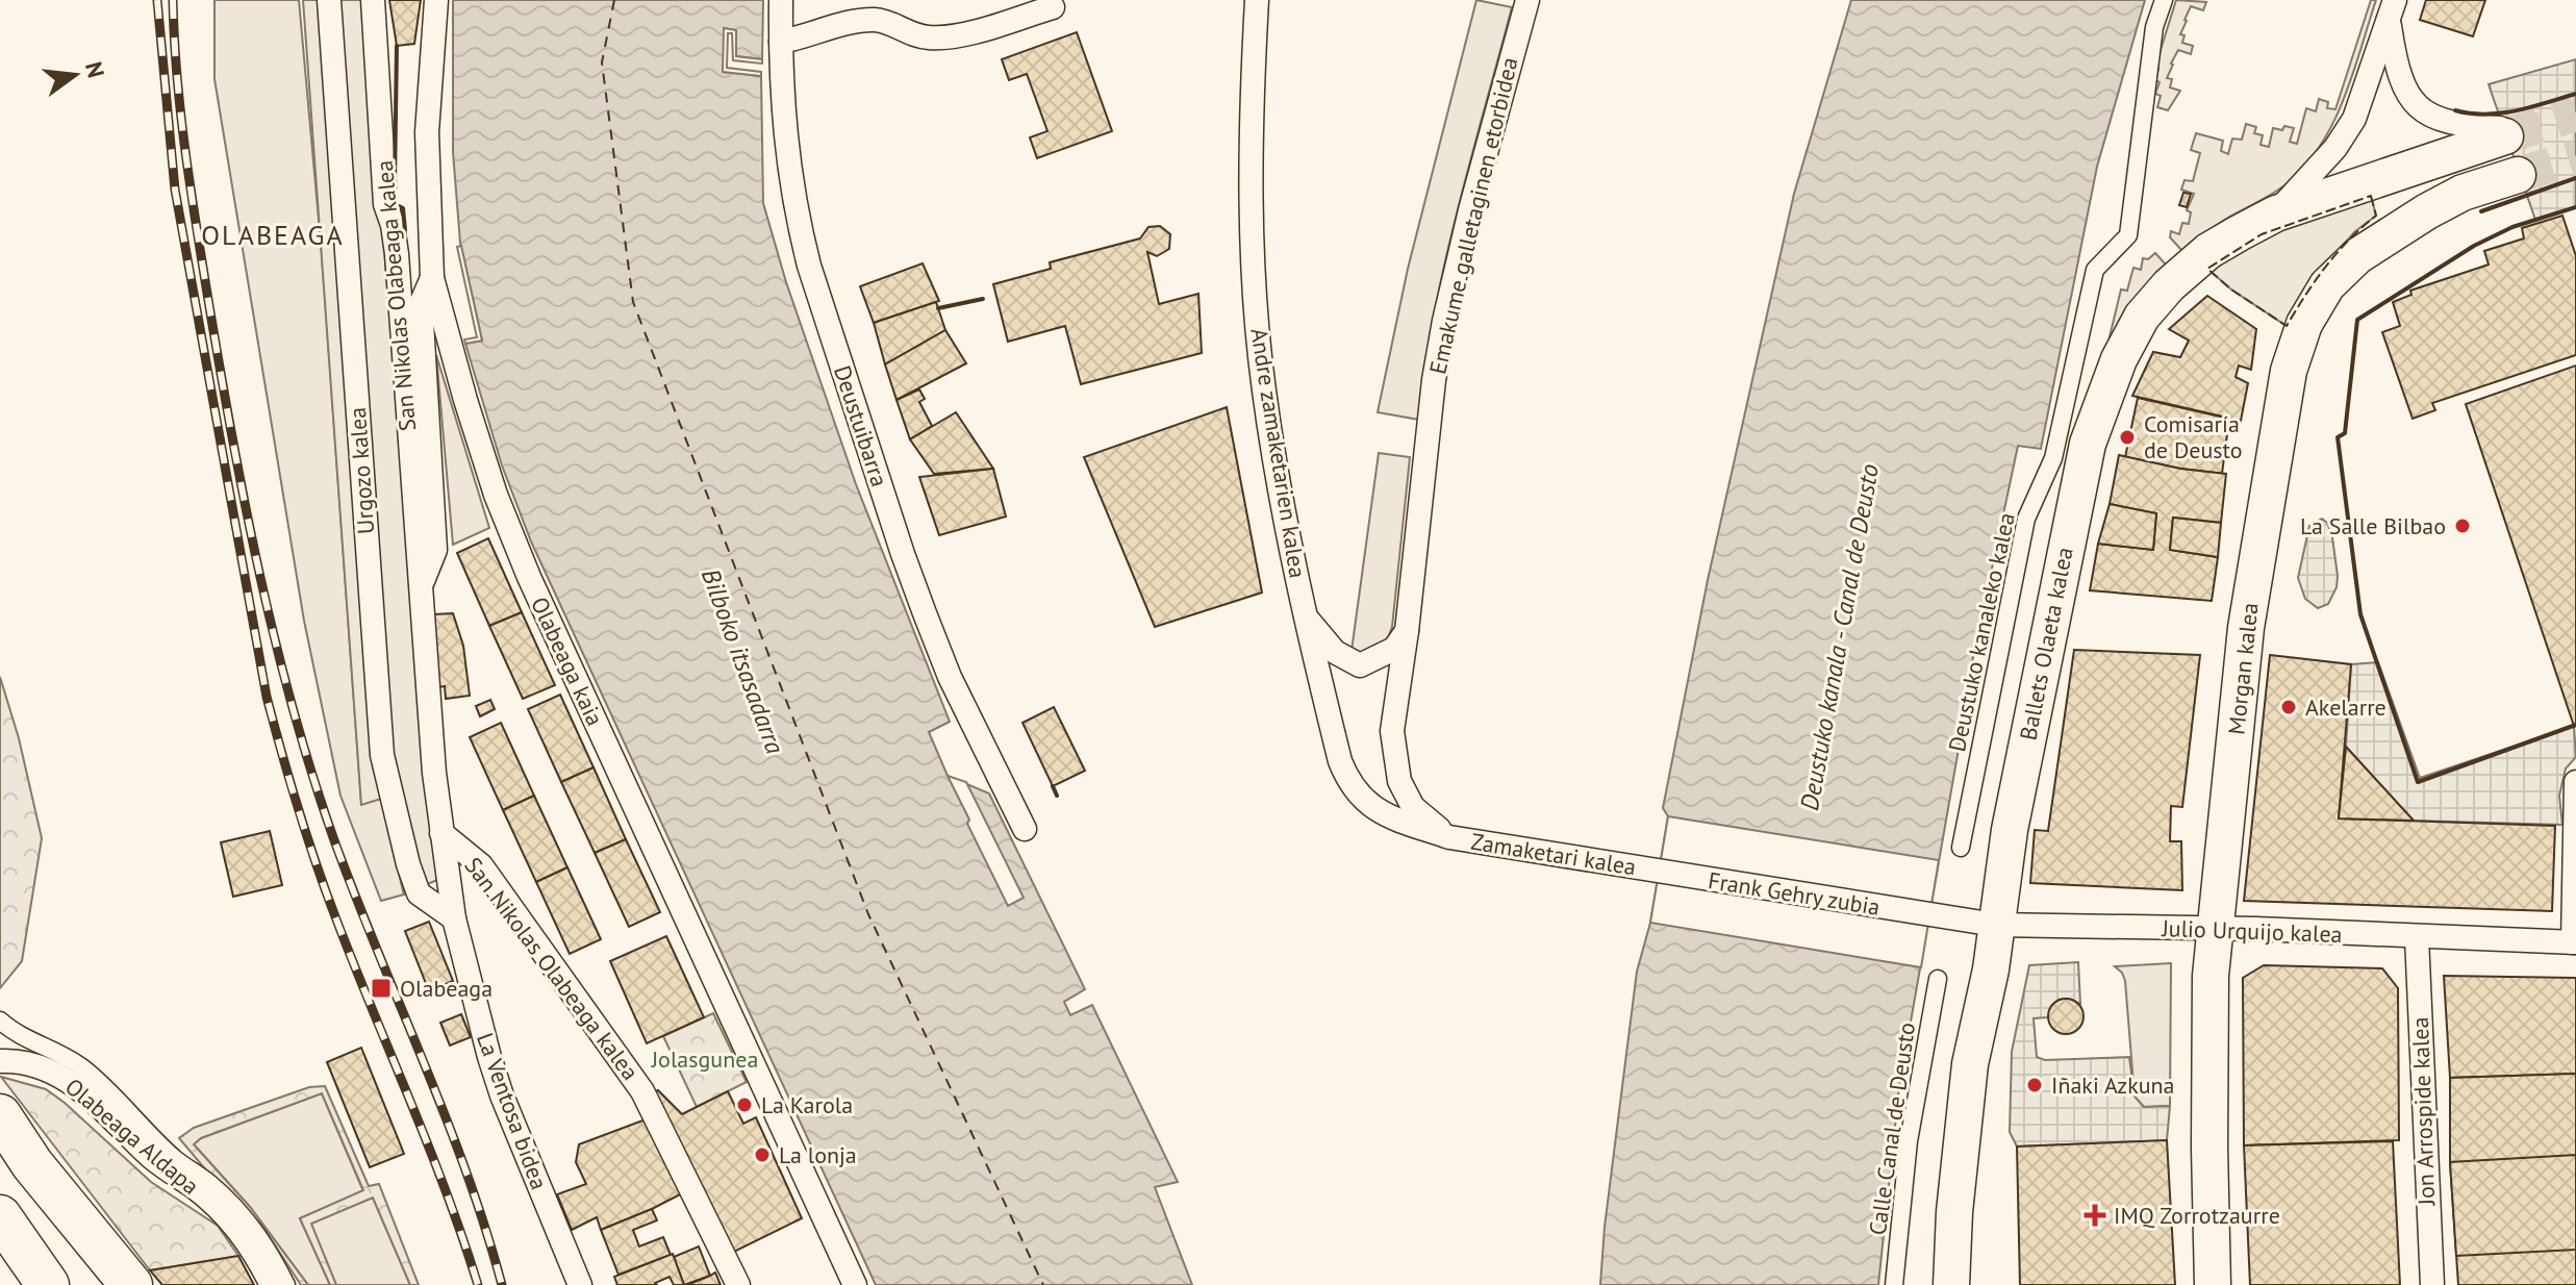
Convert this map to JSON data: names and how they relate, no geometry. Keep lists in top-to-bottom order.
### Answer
{
  "streets": {
    "main road": ["Ballets Olaeta kalea", "Morgan kalea"],
    "street": [
      "Emakume galletaginen etorbidea",
      "San Nikolas Olabeaga kalea",
      "Deustuibarra",
      "Andre zamaketarien kalea",
      "Urgozo kalea",
      "Deustuko kanaleko kalea",
      "Olabeaga kaia",
      "Zamaketari kalea",
      "Frank Gehry zubia",
      "Julio Urquijo kalea",
      "La Ventosa bidea",
      "Jon Arrospide kalea",
      "Calle Canal de Deusto",
      "Olabeaga Aldapa"
    ]
  },
  "crossings": [
    ["Emakume galletaginen etorbidea", "Andre zamaketarien kalea"],
    ["Emakume galletaginen etorbidea", "Zamaketari kalea"],
    ["San Nikolas Olabeaga kalea", "Olabeaga kaia"],
    ["San Nikolas Olabeaga kalea", "La Ventosa bidea"],
    ["Andre zamaketarien kalea", "Zamaketari kalea"],
    ["Urgozo kalea", "La Ventosa bidea"],
    ["Ballets Olaeta kalea", "Julio Urquijo kalea"],
    ["Morgan kalea", "Julio Urquijo kalea"],
    ["Zamaketari kalea", "Frank Gehry zubia"],
    ["Frank Gehry zubia", "Julio Urquijo kalea"],
    ["Julio Urquijo kalea", "Jon Arrospide kalea"]
  ],
  "districts": ["OLABEAGA"],
  "water": ["Deustuko kanala - Canal de Deusto", "Bilboko itsasadarra"],
  "parks": ["Jolasgunea"],
  "places": {
    "other": [
      "Comisaría de Deusto",
      "La Salle Bilbao",
      "Akelarre",
      "Iñaki Azkuna",
      "La Karola",
      "La lonja"
    ],
    "transit": ["Olabeaga"],
    "health": ["IMQ Zorrotzaurre"]
  },
  "north": "right"
}
